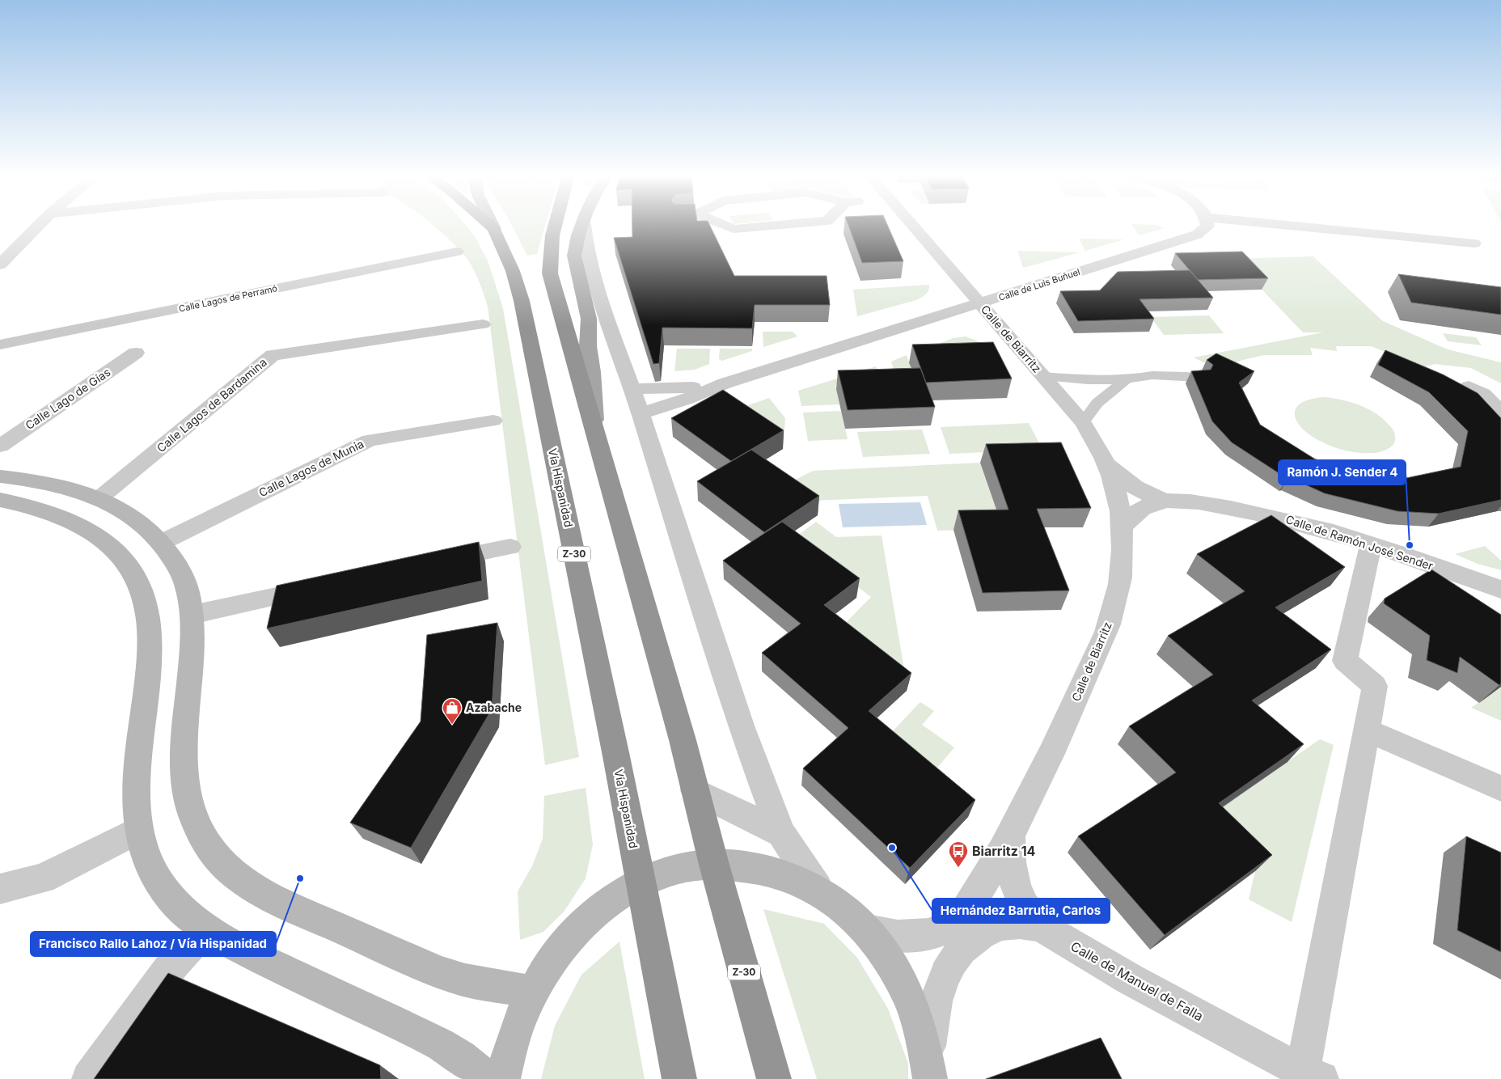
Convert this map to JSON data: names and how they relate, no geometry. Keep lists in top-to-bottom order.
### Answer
{
  "streets": {
    "highway": ["Vía Hispanidad", "Z-30"],
    "street": [
      "Calle de Luis Buñuel",
      "Calle Lagos de Perramó",
      "Calle de Biarritz",
      "Calle Lago de Gías",
      "Calle Lagos de Bardamina",
      "Calle Lagos de Munia",
      "Calle de Ramón José Sender",
      "Calle de Manuel de Falla"
    ]
  },
  "crossings": [
    ["Calle de Luis Buñuel", "Calle de Biarritz"],
    ["Calle de Biarritz", "Calle de Ramón José Sender"],
    ["Calle de Biarritz", "Calle de Manuel de Falla"],
    ["Vía Hispanidad", "Z-30"]
  ],
  "places": {
    "other": ["Ramón J. Sender 4", "Hernández Barrutia, Carlos", "Francisco Rallo Lahoz / Vía Hispanidad"],
    "shop": ["Azabache"],
    "bus stop": ["Biarritz 14"]
  }
}
